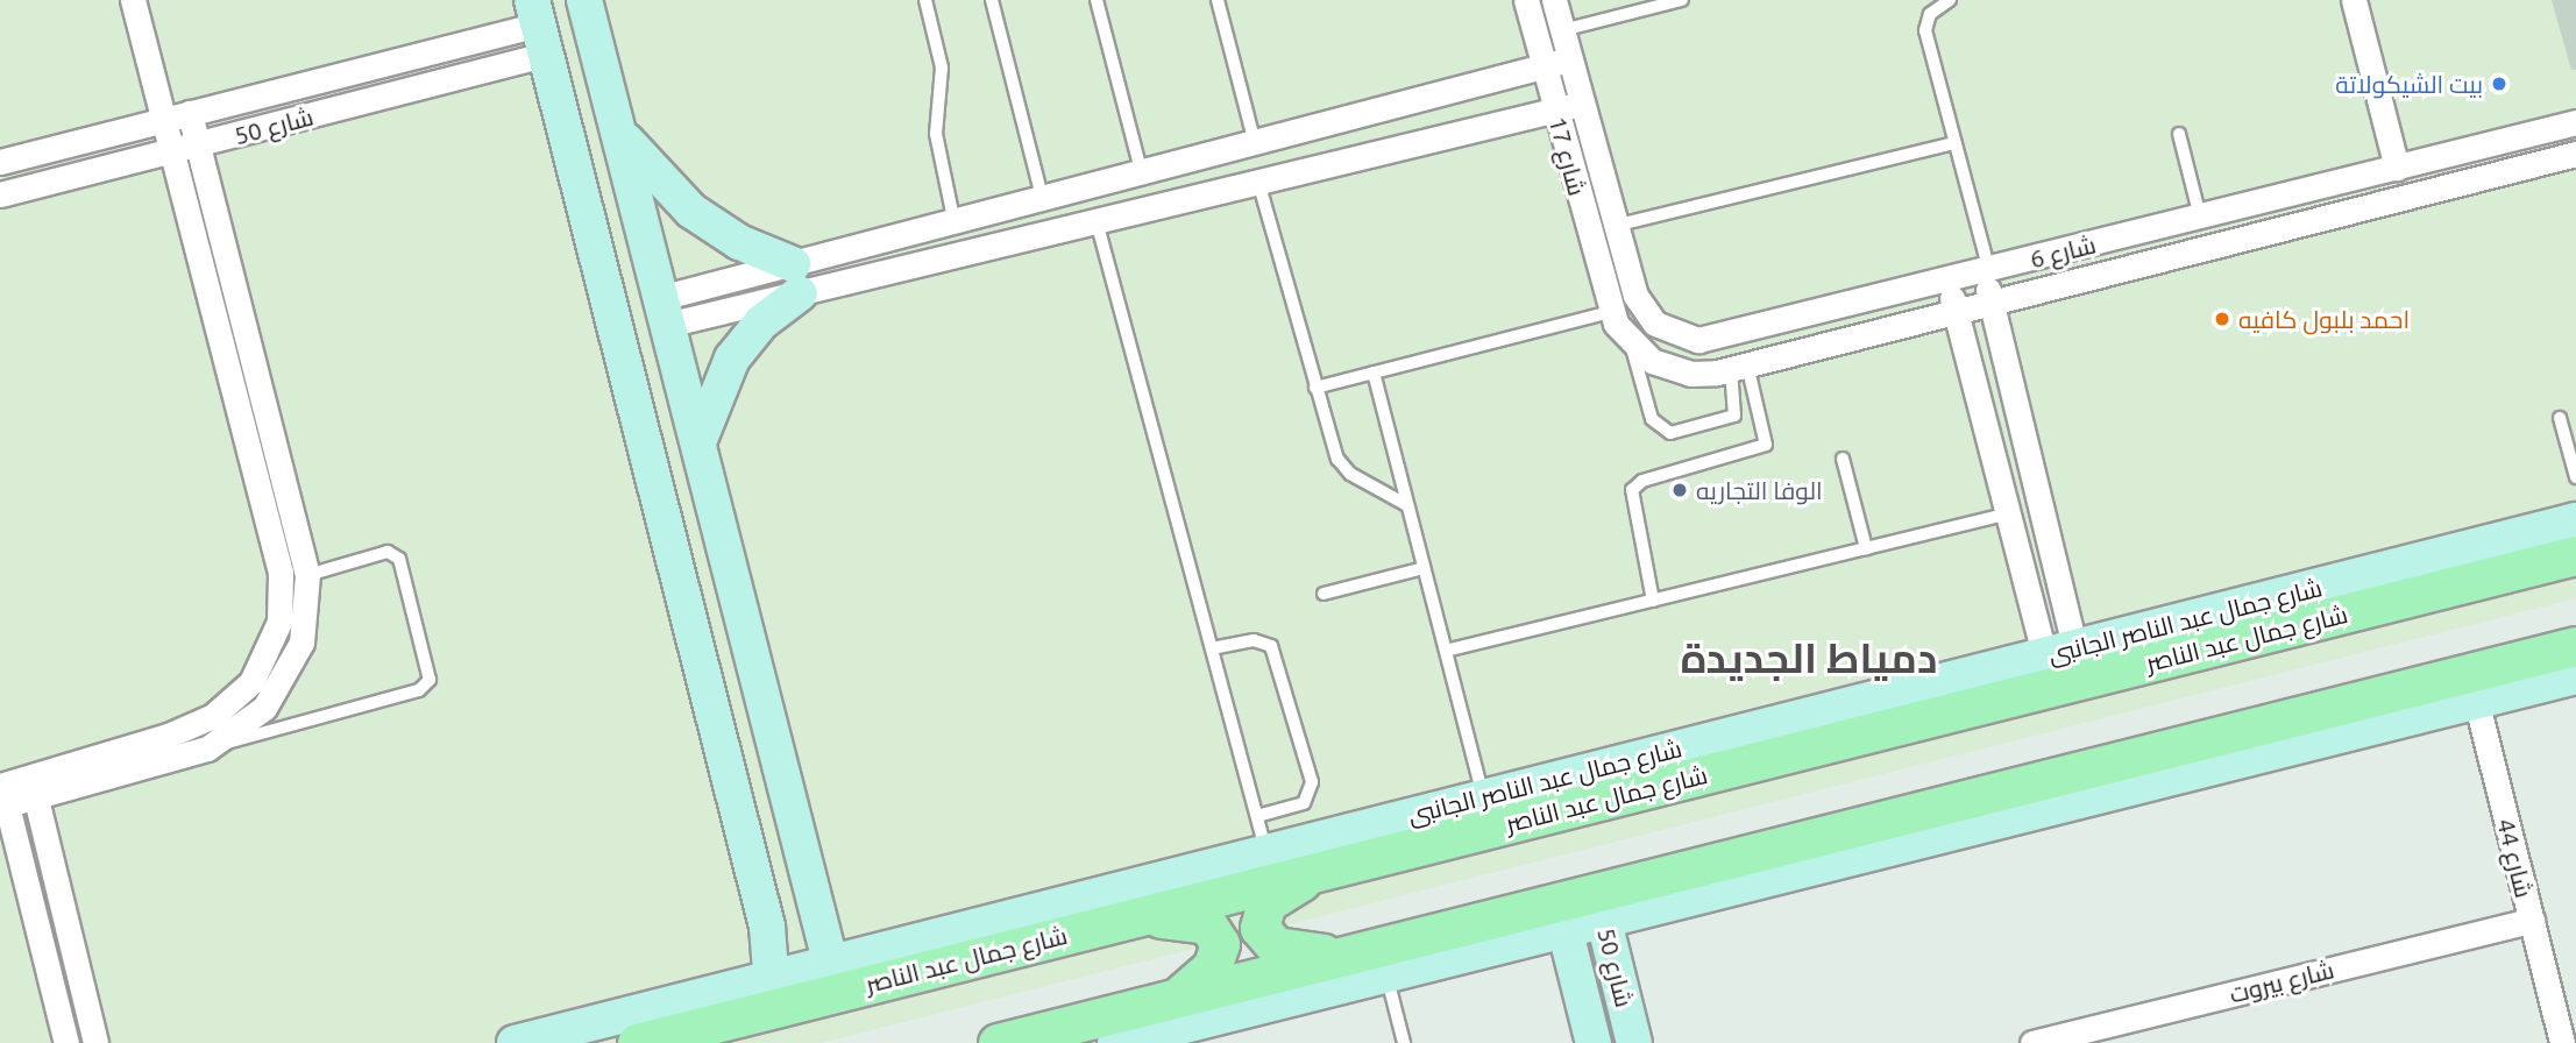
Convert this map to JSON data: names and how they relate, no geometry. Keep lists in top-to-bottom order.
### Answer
{
  "streets": {
    "main road": ["شارع 50", "شارع جمال عبد الناصر الجانبى", "شارع جمال عبد الناصر"],
    "street": [
      "شارع 17",
      "شارع 6",
      "شارع 44",
      "شارع بيروت"
    ]
  },
  "crossings": [
    ["شارع 17", "شارع 6"],
    ["شارع جمال عبد الناصر الجانبى", "شارع جمال عبد الناصر"],
    ["شارع 44", "شارع بيروت"]
  ],
  "districts": ["دمياط الجديدة"],
  "places": ["بيت الشيكولاتة", "احمد بلبول كافيه", "الوفا التجاريه"]
}
